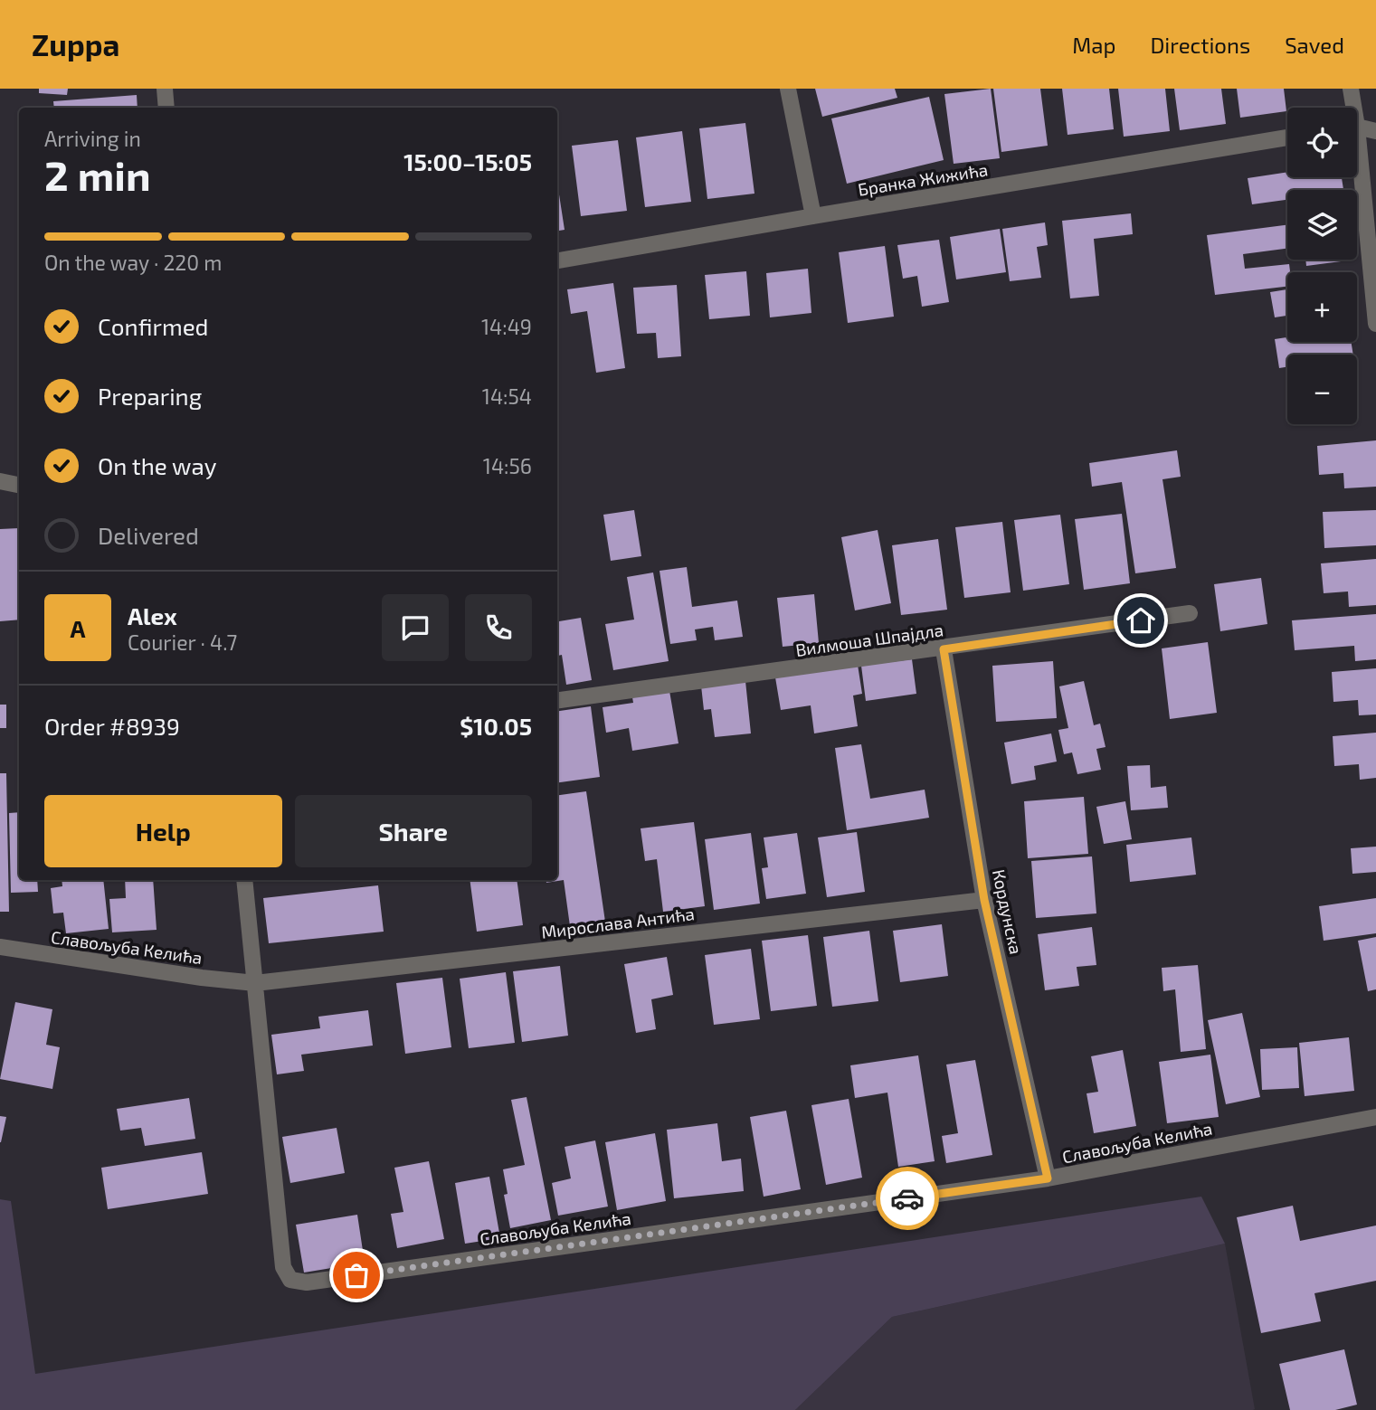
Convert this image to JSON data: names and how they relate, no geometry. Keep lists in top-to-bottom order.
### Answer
{
  "streets": {
    "street": [
      "Бранка Жижића",
      "Вилмоша Шпајдла",
      "Кордунска",
      "Мирослава Антића",
      "Славољуба Келића"
    ]
  },
  "crossings": [
    ["Вилмоша Шпајдла", "Кордунска"],
    ["Кордунска", "Мирослава Антића"],
    ["Кордунска", "Славољуба Келића"],
    ["Мирослава Антића", "Славољуба Келића"]
  ],
  "page": {
    "header": "Zuppa",
    "nav": ["Map", "Directions", "Saved"],
    "map_buttons": ["+", "−"],
    "heading": ["2 min", "Arriving in", "15:00–15:05"],
    "panel": [
      "Alex",
      "Courier · 4.7",
      "Order #8939",
      "$10.05"
    ],
    "bar": "On the way · 220 m",
    "list": [
      ["Confirmed", "14:49"],
      ["Preparing", "14:54"],
      ["On the way", "14:56"],
      "Delivered"
    ],
    "round": "A",
    "buttons": ["Help", "Share"]
  }
}
